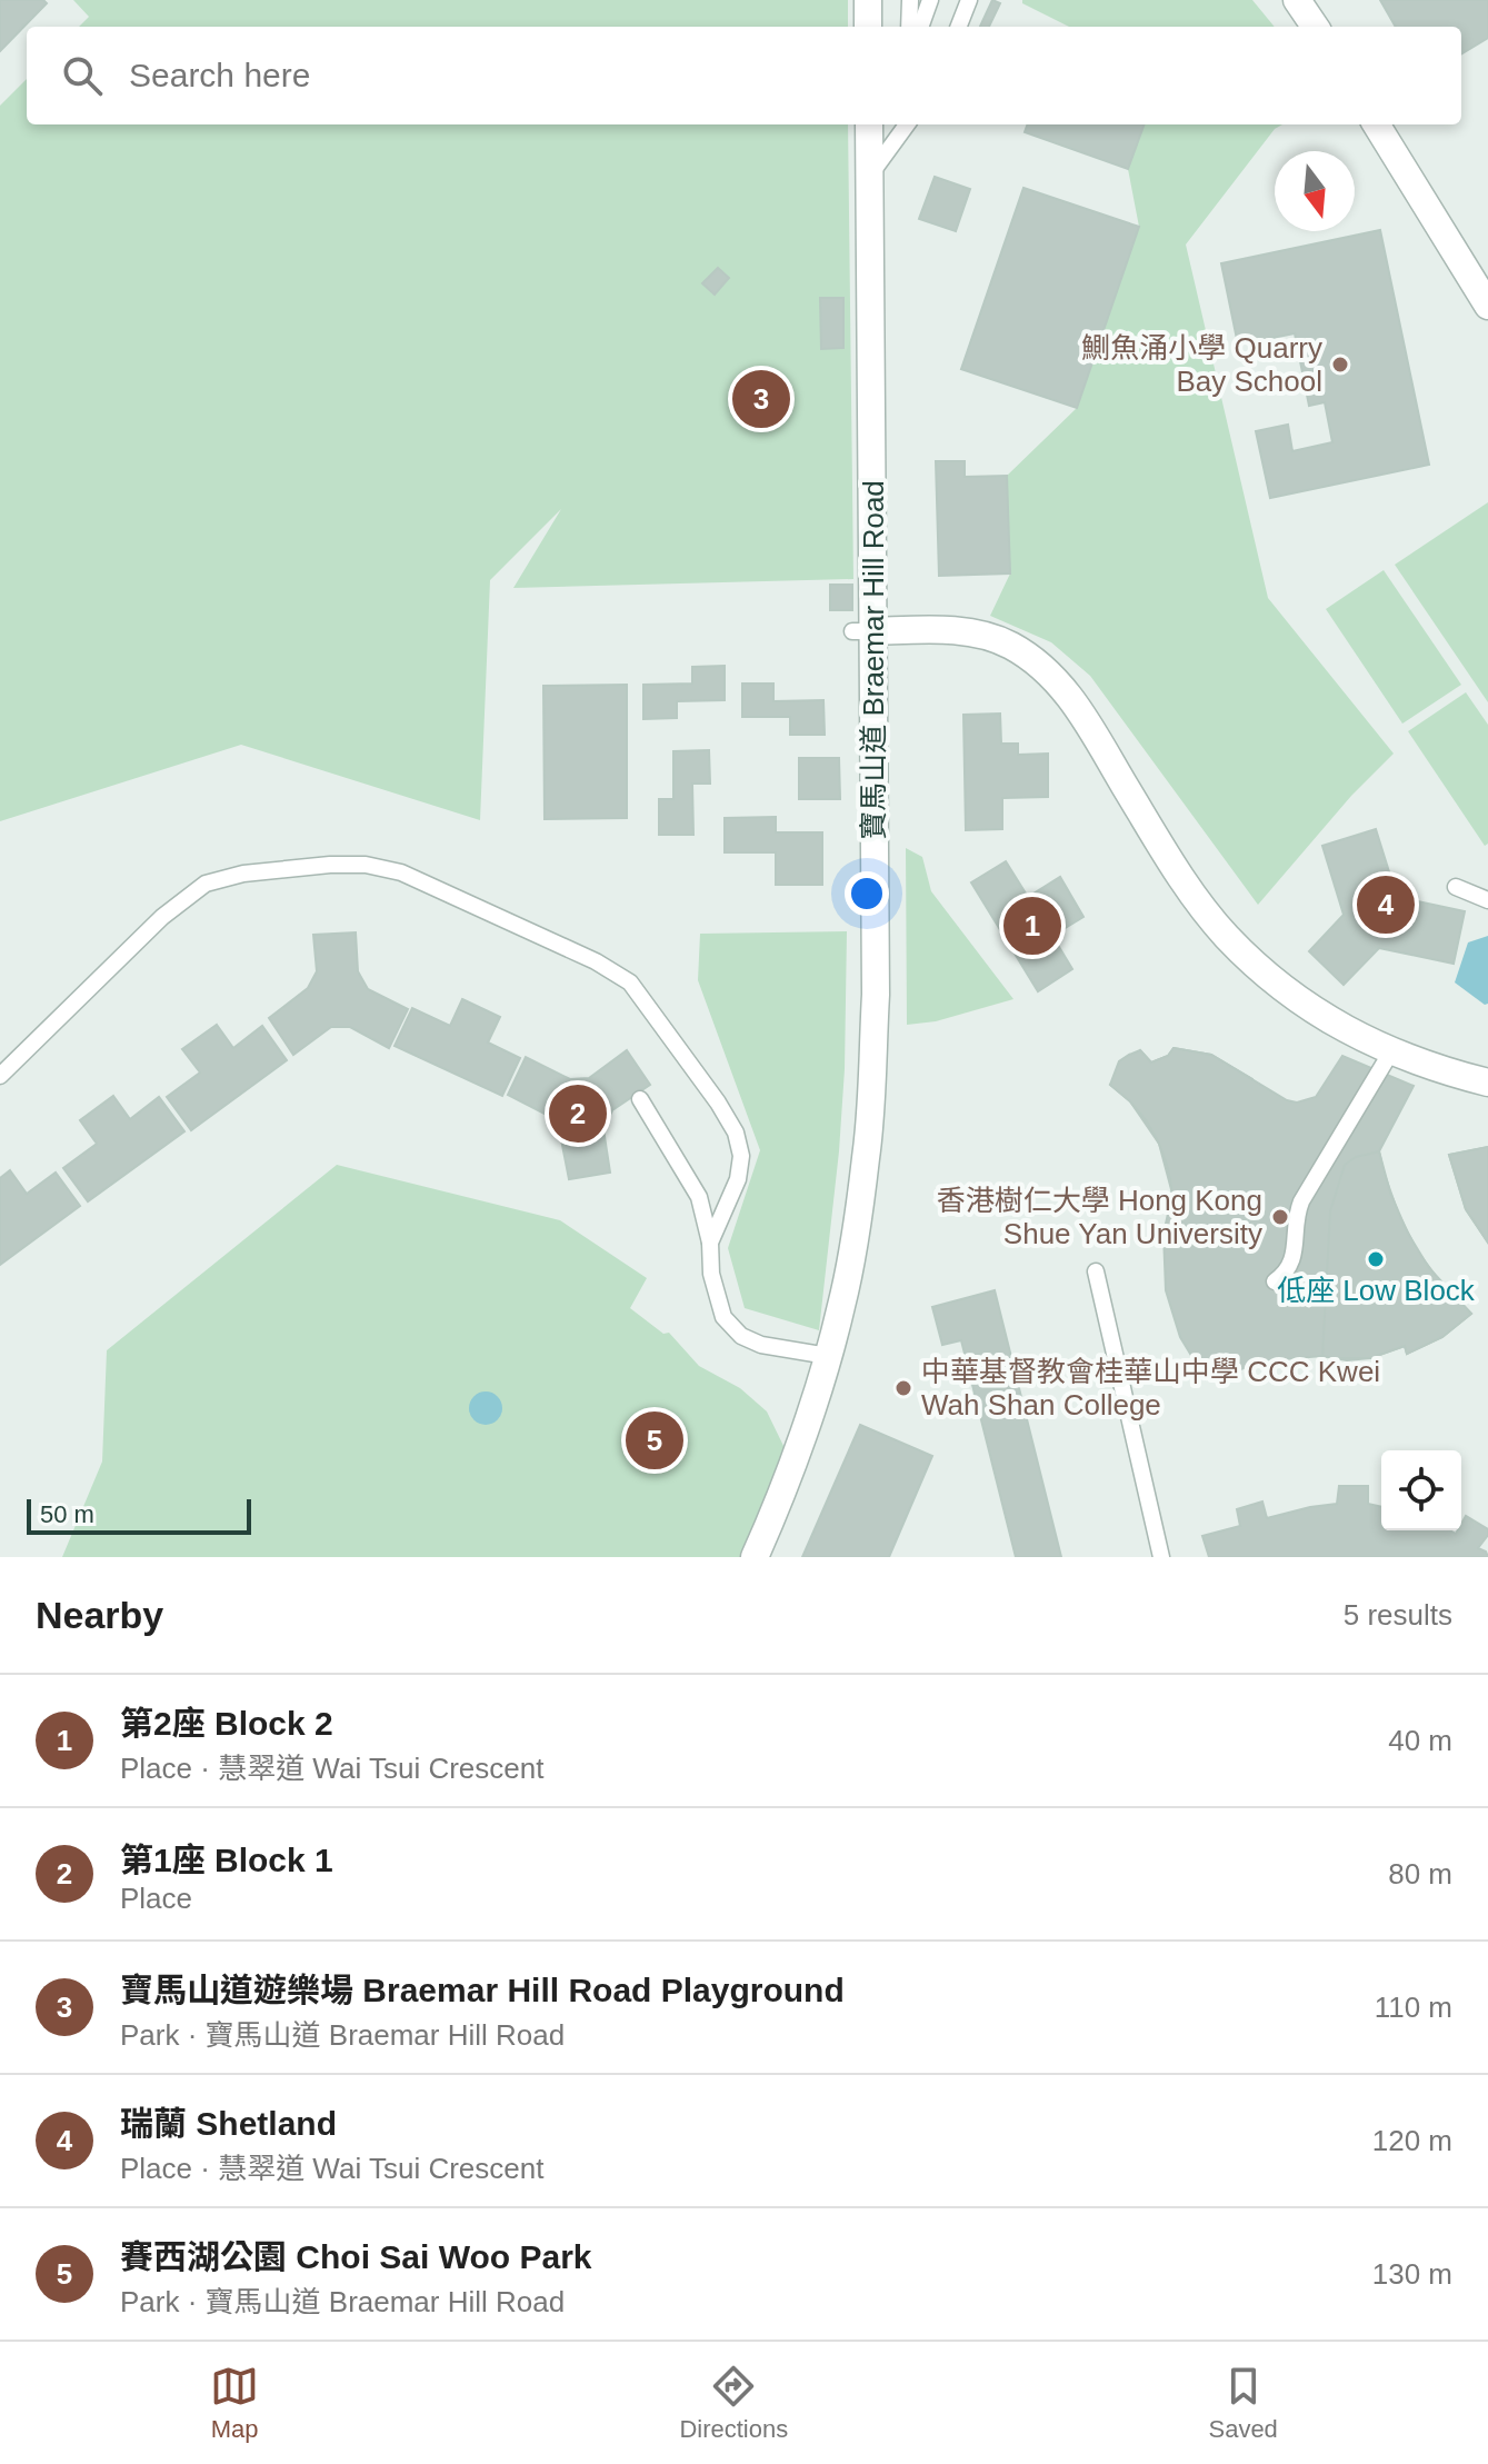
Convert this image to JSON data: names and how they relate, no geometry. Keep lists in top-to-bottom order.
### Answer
{
  "streets": {
    "street": ["寶馬山道 Braemar Hill Road"]
  },
  "places": [
    "鰂魚涌小學 Quarry Bay School",
    "香港樹仁大學 Hong Kong Shue Yan University",
    "低座 Low Block",
    "中華基督教會桂華山中學 CCC Kwei Wah Shan College"
  ],
  "scale_bar": "50 m",
  "north": "bottom",
  "page": {
    "search": "Search here",
    "pins": [
      "3",
      "4",
      "1",
      "2",
      "5"
    ],
    "scale": "50 m",
    "heading": ["Nearby", "5 results"],
    "list": [
      {
        "mark": "1",
        "name": "第2座 Block 2",
        "note": "Place · 慧翠道 Wai Tsui Crescent",
        "value": "40 m"
      },
      {
        "mark": "2",
        "name": "第1座 Block 1",
        "note": "Place",
        "value": "80 m"
      },
      {
        "mark": "3",
        "name": "寶馬山道遊樂場 Braemar Hill Road Playground",
        "note": "Park · 寶馬山道 Braemar Hill Road",
        "value": "110 m"
      },
      {
        "mark": "4",
        "name": "瑞蘭 Shetland",
        "note": "Place · 慧翠道 Wai Tsui Crescent",
        "value": "120 m"
      },
      {
        "mark": "5",
        "name": "賽西湖公園 Choi Sai Woo Park",
        "note": "Park · 寶馬山道 Braemar Hill Road",
        "value": "130 m"
      }
    ],
    "nav": ["Map", "Directions", "Saved"]
  }
}
